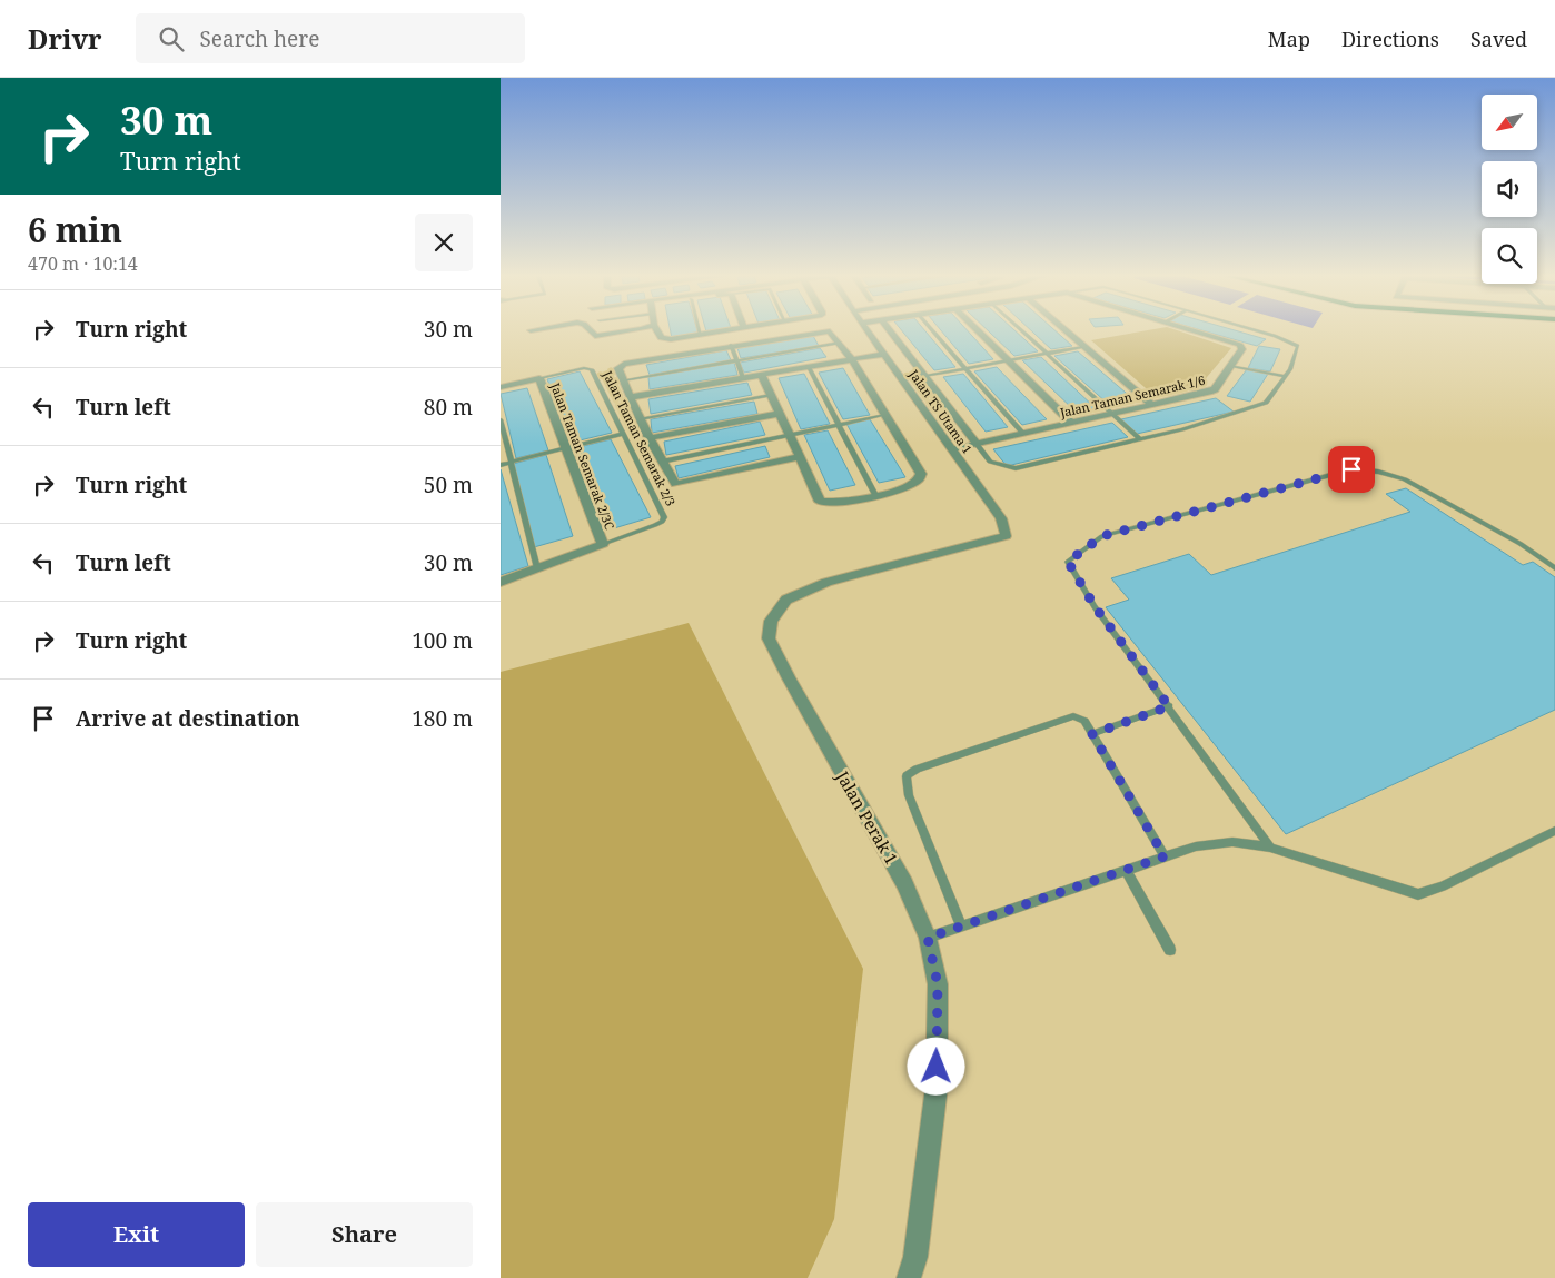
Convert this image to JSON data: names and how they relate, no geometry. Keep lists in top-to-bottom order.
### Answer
{
  "streets": {
    "street": [
      "Jalan Taman Semarak 1/6",
      "Jalan TS Utama 1",
      "Jalan Taman Semarak 2/3C",
      "Jalan Perak 1"
    ],
    "lane": ["Jalan Taman Semarak 2/3"]
  },
  "crossings": [
    ["Jalan Taman Semarak 1/6", "Jalan TS Utama 1"],
    ["Jalan TS Utama 1", "Jalan Perak 1"],
    ["Jalan Taman Semarak 2/3", "Jalan Taman Semarak 2/3C"]
  ],
  "north": "bottom left",
  "page": {
    "header": "Drivr",
    "search": "Search here",
    "nav": ["Map", "Directions", "Saved"],
    "turn": ["30 m", "Turn right"],
    "heading": ["6 min", "470 m · 10:14"],
    "list": [
      {
        "name": "Turn right",
        "value": "30 m"
      },
      {
        "name": "Turn left",
        "value": "80 m"
      },
      {
        "name": "Turn right",
        "value": "50 m"
      },
      {
        "name": "Turn left",
        "value": "30 m"
      },
      {
        "name": "Turn right",
        "value": "100 m"
      },
      {
        "name": "Arrive at destination",
        "value": "180 m"
      }
    ],
    "buttons": ["Exit", "Share"]
  }
}
